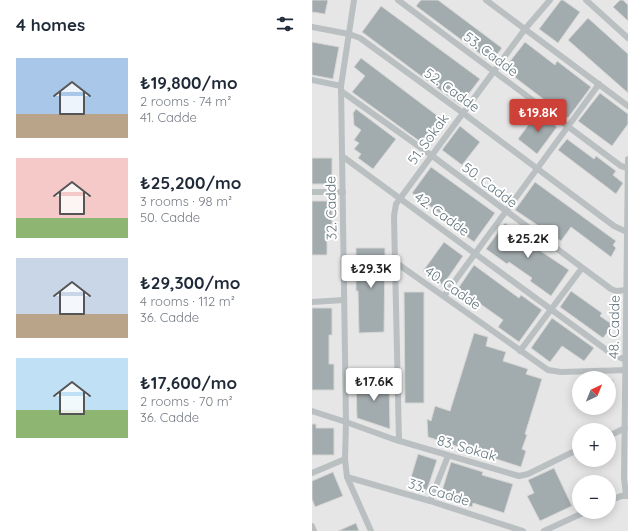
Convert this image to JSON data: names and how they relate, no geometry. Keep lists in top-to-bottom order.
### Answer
{
  "streets": {
    "street": [
      "53. Cadde",
      "52. Cadde",
      "51. Sokak",
      "50. Cadde",
      "32. Cadde",
      "42. Cadde",
      "40. Cadde",
      "48. Cadde",
      "83. Sokak",
      "33. Cadde"
    ]
  },
  "crossings": [
    ["53. Cadde", "51. Sokak"],
    ["53. Cadde", "48. Cadde"],
    ["52. Cadde", "51. Sokak"],
    ["52. Cadde", "32. Cadde"],
    ["52. Cadde", "48. Cadde"],
    ["51. Sokak", "50. Cadde"],
    ["51. Sokak", "42. Cadde"],
    ["50. Cadde", "32. Cadde"],
    ["50. Cadde", "48. Cadde"],
    ["32. Cadde", "42. Cadde"],
    ["32. Cadde", "83. Sokak"],
    ["32. Cadde", "33. Cadde"],
    ["42. Cadde", "48. Cadde"],
    ["40. Cadde", "48. Cadde"]
  ],
  "north": "top right",
  "page": {
    "heading": "4 homes",
    "list": [
      {
        "name": "₺19,800/mo",
        "note": "2 rooms · 74 m² · 41. Cadde"
      },
      {
        "name": "₺25,200/mo",
        "note": "3 rooms · 98 m² · 50. Cadde"
      },
      {
        "name": "₺29,300/mo",
        "note": "4 rooms · 112 m² · 36. Cadde"
      },
      {
        "name": "₺17,600/mo",
        "note": "2 rooms · 70 m² · 36. Cadde"
      }
    ],
    "price": [
      "₺19.8K",
      "₺25.2K",
      "₺29.3K",
      "₺17.6K"
    ],
    "map_buttons": ["+", "−"]
  }
}
